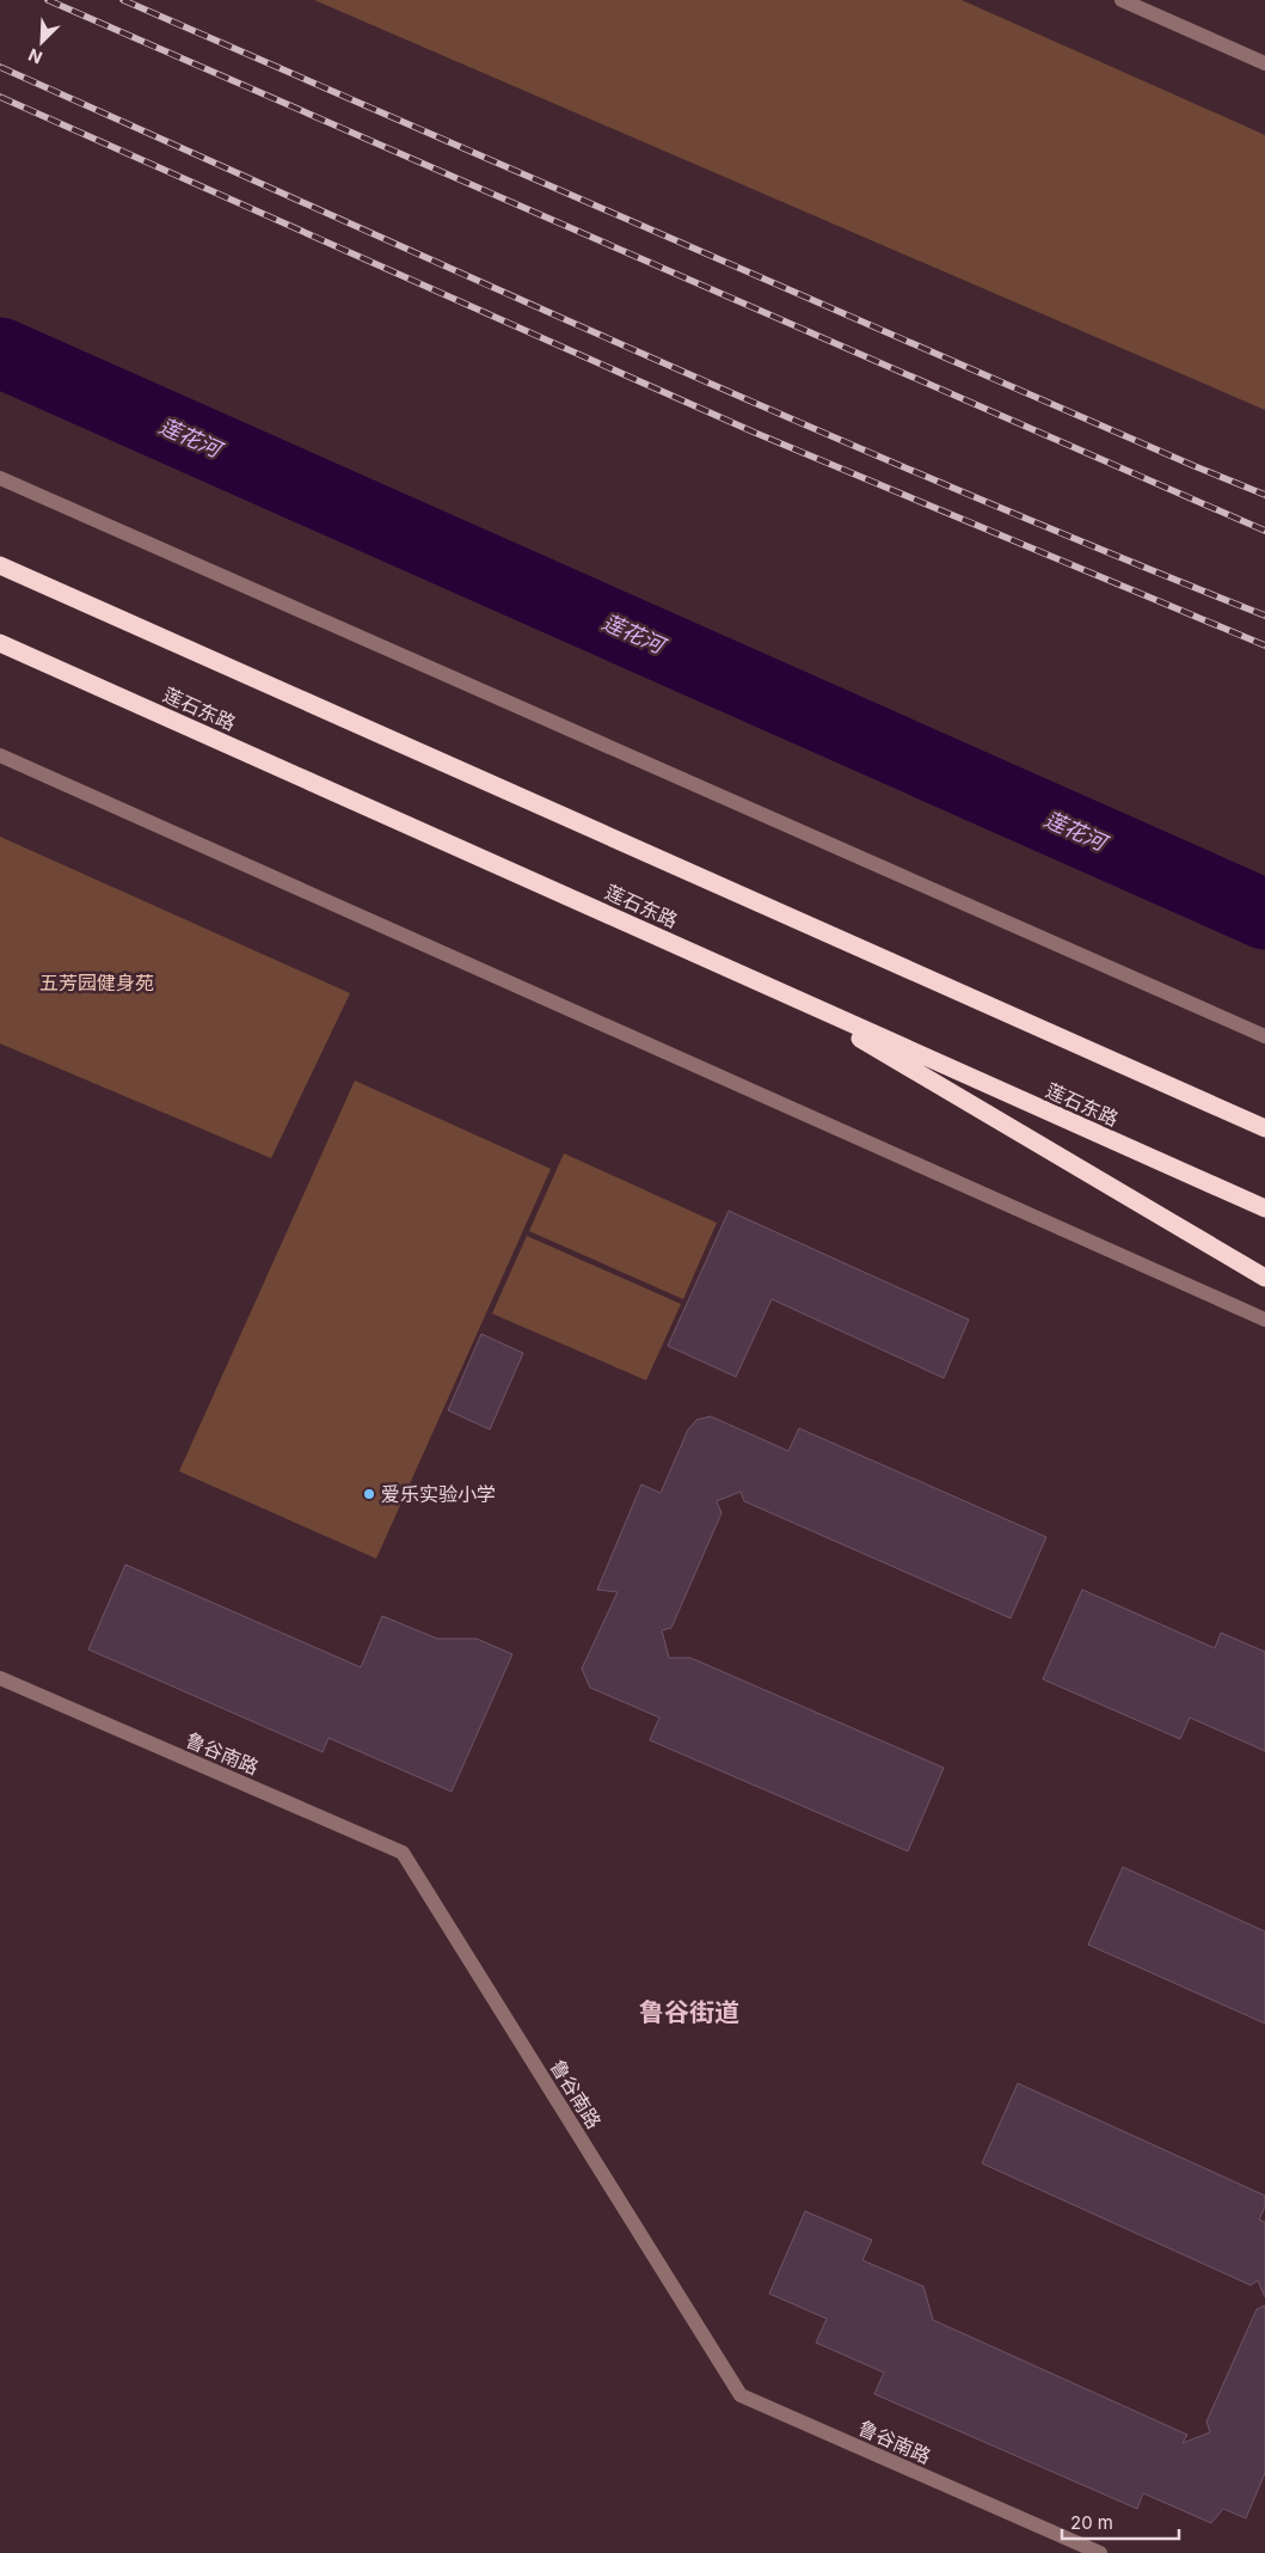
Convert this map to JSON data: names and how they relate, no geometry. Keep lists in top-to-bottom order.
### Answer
{
  "streets": {
    "highway": ["莲石东路"],
    "street": ["鲁谷南路"]
  },
  "districts": ["鲁谷街道"],
  "water": ["莲花河"],
  "parks": ["五芳园健身苑"],
  "places": ["爱乐实验小学"],
  "scale_bar": "20 m",
  "north": "bottom left"
}
